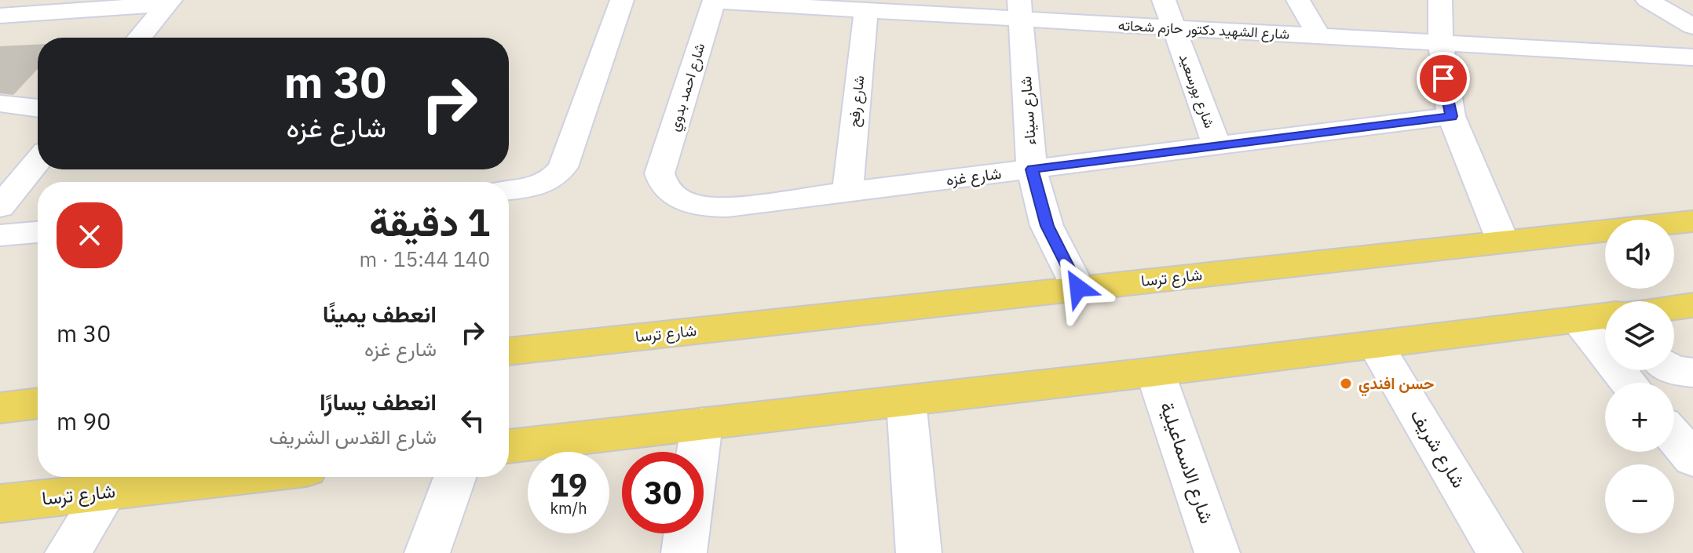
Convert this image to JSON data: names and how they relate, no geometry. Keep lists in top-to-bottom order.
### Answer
{
  "streets": {
    "main road": ["شارع ترسا"],
    "street": [
      "شارع الشهيد دكتور حازم شحاته",
      "شارع احمد بدوي",
      "شارع بورسعيد",
      "شارع رفح",
      "شارع سيناء",
      "شارع غزه",
      "شارع شريف",
      "شارع الاسماعيلية"
    ]
  },
  "crossings": [
    ["شارع الشهيد دكتور حازم شحاته", "شارع احمد بدوي"],
    ["شارع الشهيد دكتور حازم شحاته", "شارع بورسعيد"],
    ["شارع الشهيد دكتور حازم شحاته", "شارع رفح"],
    ["شارع الشهيد دكتور حازم شحاته", "شارع سيناء"],
    ["شارع احمد بدوي", "شارع غزه"],
    ["شارع بورسعيد", "شارع غزه"],
    ["شارع رفح", "شارع غزه"],
    ["شارع سيناء", "شارع غزه"],
    ["شارع سيناء", "شارع ترسا"]
  ],
  "places": ["حسن افندي"],
  "page": {
    "turn": ["30 m", "شارع غزه"],
    "heading": ["1 دقيقة", "140 m · 15:44"],
    "map_buttons": ["+", "−"],
    "list": [
      {
        "name": "انعطف يمينًا",
        "note": "شارع غزه",
        "value": "30 m"
      },
      {
        "name": "انعطف يسارًا",
        "note": "شارع القدس الشريف",
        "value": "90 m"
      }
    ],
    "speed": "19 km/h",
    "limit": "30"
  }
}
